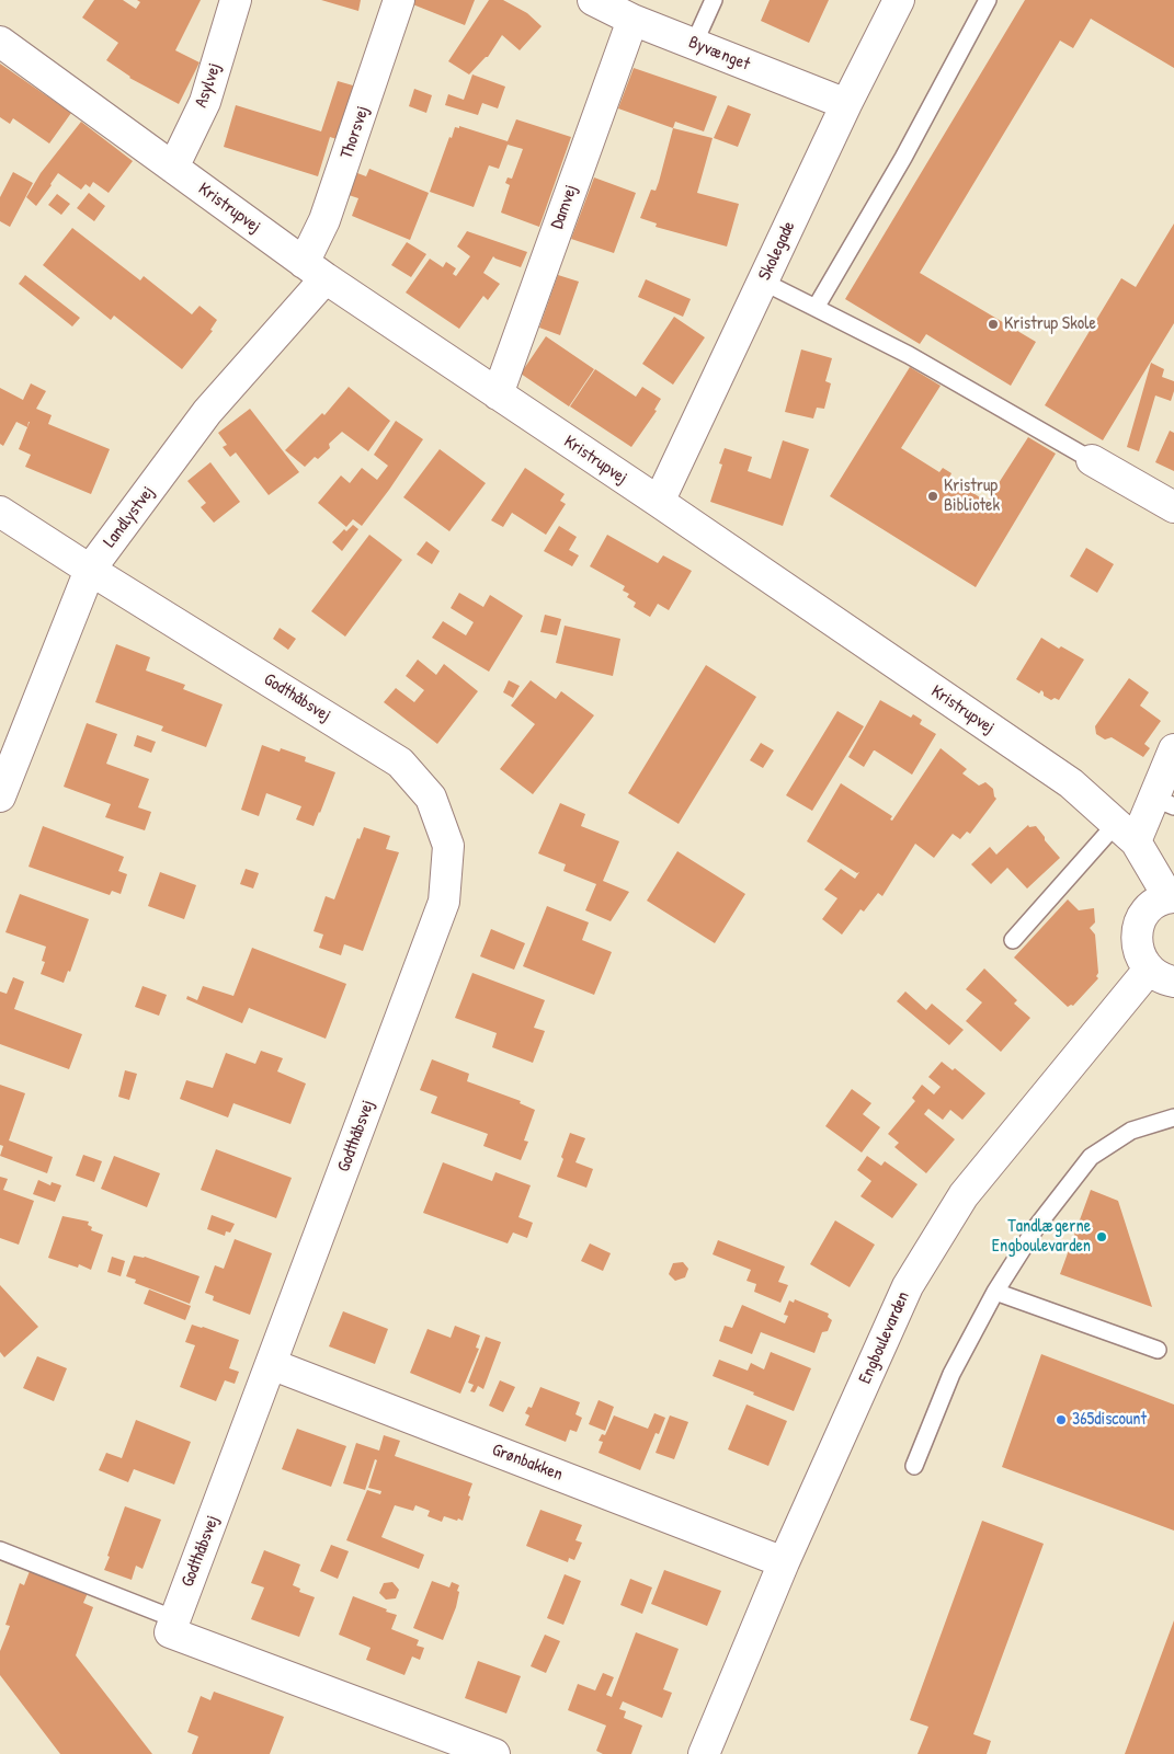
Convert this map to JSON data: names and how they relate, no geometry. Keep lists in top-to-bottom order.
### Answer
{
  "streets": {
    "street": [
      "Byvænget",
      "Asylvej",
      "Thorsvej",
      "Damvej",
      "Kristrupvej",
      "Skolegade",
      "Landlystvej",
      "Godthåbsvej",
      "Engboulevarden",
      "Grønbakken"
    ]
  },
  "crossings": [
    ["Byvænget", "Damvej"],
    ["Byvænget", "Skolegade"],
    ["Asylvej", "Kristrupvej"],
    ["Thorsvej", "Kristrupvej"],
    ["Thorsvej", "Landlystvej"],
    ["Damvej", "Kristrupvej"],
    ["Kristrupvej", "Skolegade"],
    ["Kristrupvej", "Landlystvej"],
    ["Landlystvej", "Godthåbsvej"],
    ["Godthåbsvej", "Grønbakken"],
    ["Engboulevarden", "Grønbakken"]
  ],
  "places": [
    "Kristrup Skole",
    "Kristrup Bibliotek",
    "Tandlægerne Engboulevarden",
    "365discount"
  ]
}
